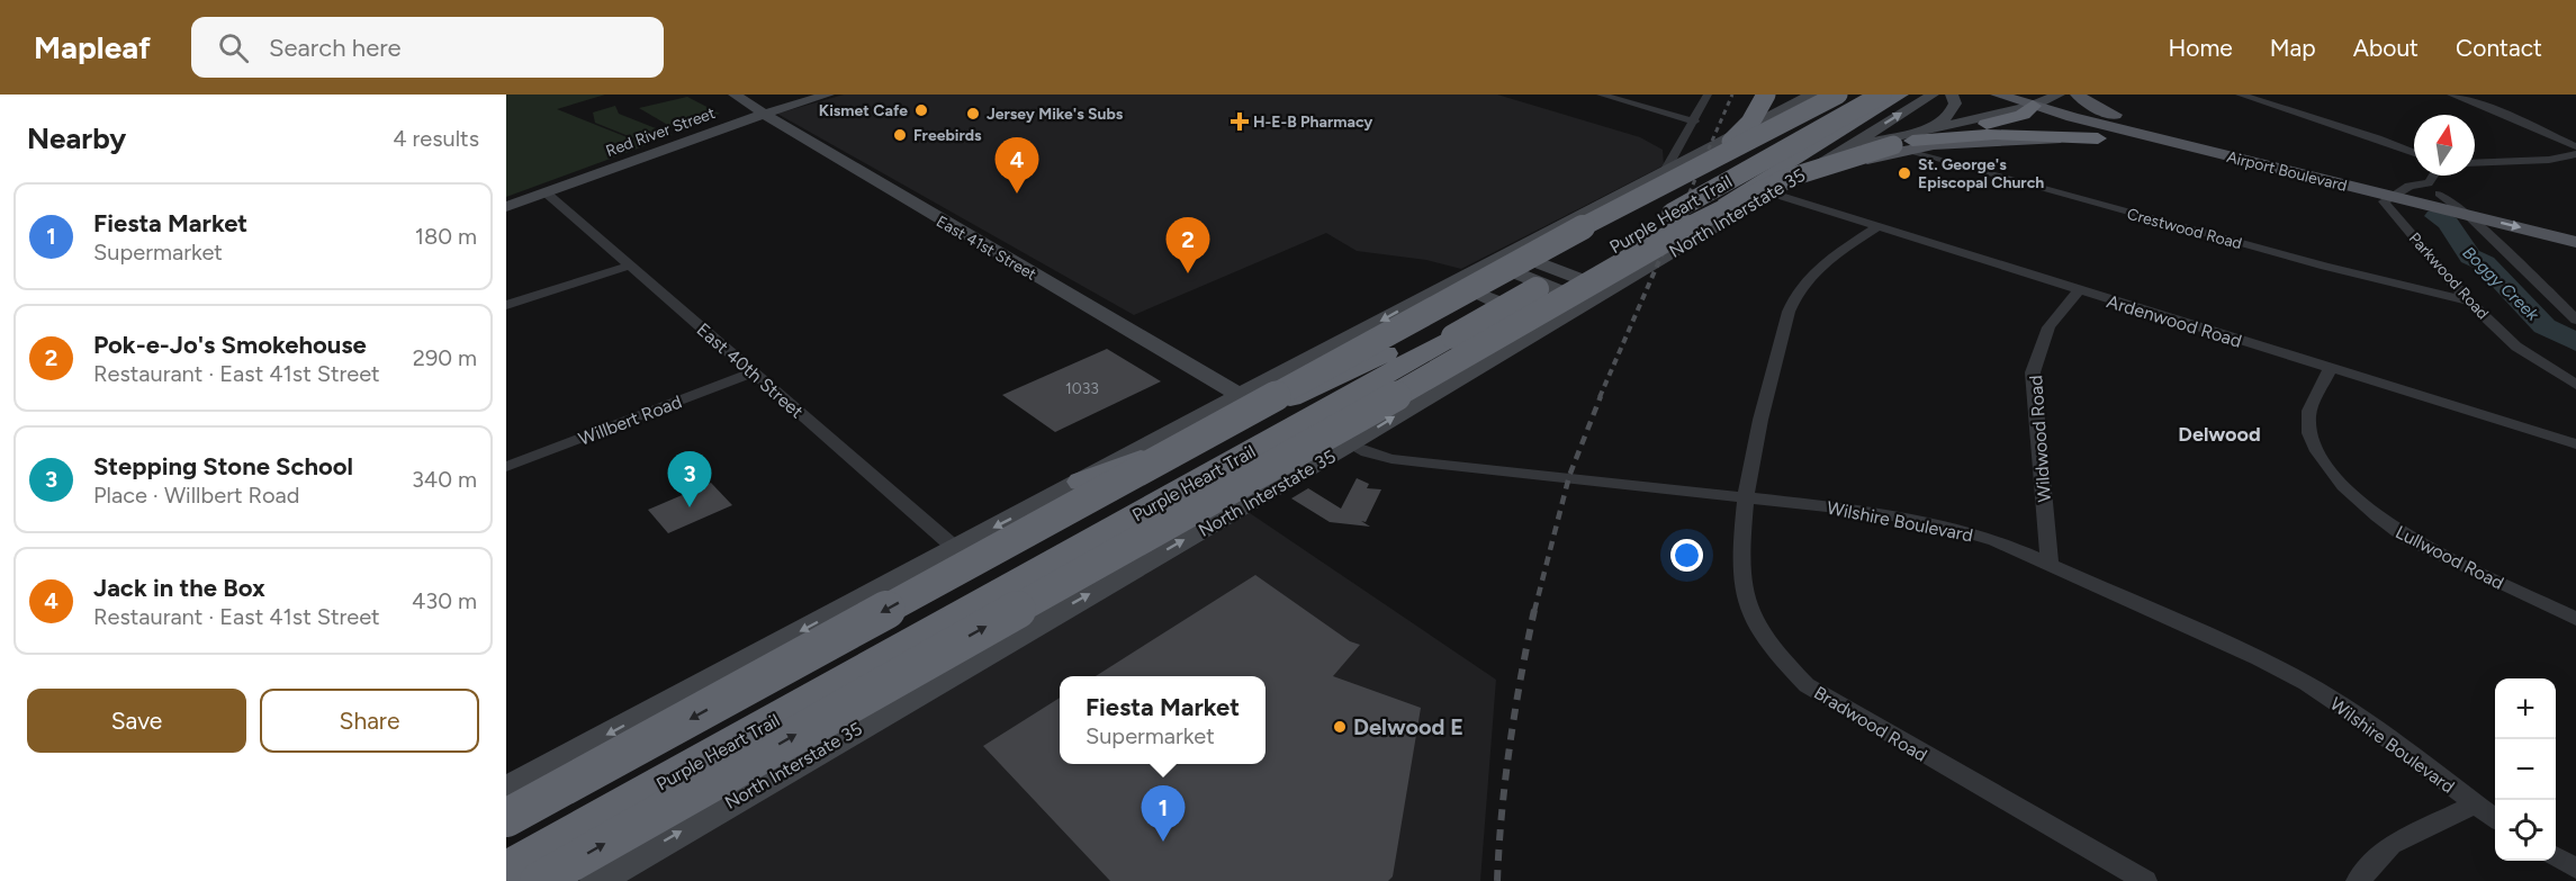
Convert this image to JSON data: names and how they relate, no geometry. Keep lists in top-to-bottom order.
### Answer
{
  "streets": {
    "highway": ["Purple Heart Trail"],
    "main road": [
      "Red River Street",
      "Airport Boulevard",
      "North Interstate 35",
      "East 41st Street"
    ],
    "street": [
      "Crestwood Road",
      "Parkwood Road",
      "Ardenwood Road",
      "East 40th Street",
      "Willbert Road",
      "Wildwood Road",
      "Wilshire Boulevard",
      "Lullwood Road",
      "Bradwood Road"
    ]
  },
  "crossings": [
    ["Red River Street", "East 41st Street"],
    ["Red River Street", "East 40th Street"],
    ["Airport Boulevard", "Parkwood Road"],
    ["North Interstate 35", "Purple Heart Trail"],
    ["North Interstate 35", "Ardenwood Road"],
    ["North Interstate 35", "Wilshire Boulevard"],
    ["Crestwood Road", "Parkwood Road"],
    ["Ardenwood Road", "Wildwood Road"],
    ["Ardenwood Road", "Lullwood Road"],
    ["Ardenwood Road", "Bradwood Road"],
    ["East 40th Street", "Willbert Road"],
    ["Wildwood Road", "Wilshire Boulevard"],
    ["Wilshire Boulevard", "Bradwood Road"]
  ],
  "districts": ["Delwood"],
  "water": ["Boggy Creek"],
  "places": {
    "other": [
      "Kismet Cafe",
      "Jersey Mike's Subs",
      "Freebirds",
      "St. George's Episcopal Church",
      "Delwood E"
    ],
    "health": ["H-E-B Pharmacy"]
  },
  "house_numbers": ["1033"],
  "north": "top",
  "page": {
    "header": "Mapleaf",
    "search": "Search here",
    "nav": [
      "Home",
      "Map",
      "About",
      "Contact"
    ],
    "heading": ["Nearby", "4 results"],
    "pins": [
      "4",
      "2",
      "3",
      "1"
    ],
    "list": [
      {
        "mark": "1",
        "name": "Fiesta Market",
        "note": "Supermarket",
        "value": "180 m"
      },
      {
        "mark": "2",
        "name": "Pok-e-Jo's Smokehouse",
        "note": "Restaurant · East 41st Street",
        "value": "290 m"
      },
      {
        "mark": "3",
        "name": "Stepping Stone School",
        "note": "Place · Willbert Road",
        "value": "340 m"
      },
      {
        "mark": "4",
        "name": "Jack in the Box",
        "note": "Restaurant · East 41st Street",
        "value": "430 m"
      }
    ],
    "buttons": ["Save", "Share"],
    "popup": ["Fiesta Market", "Supermarket"],
    "map_buttons": ["+", "−"]
  }
}
